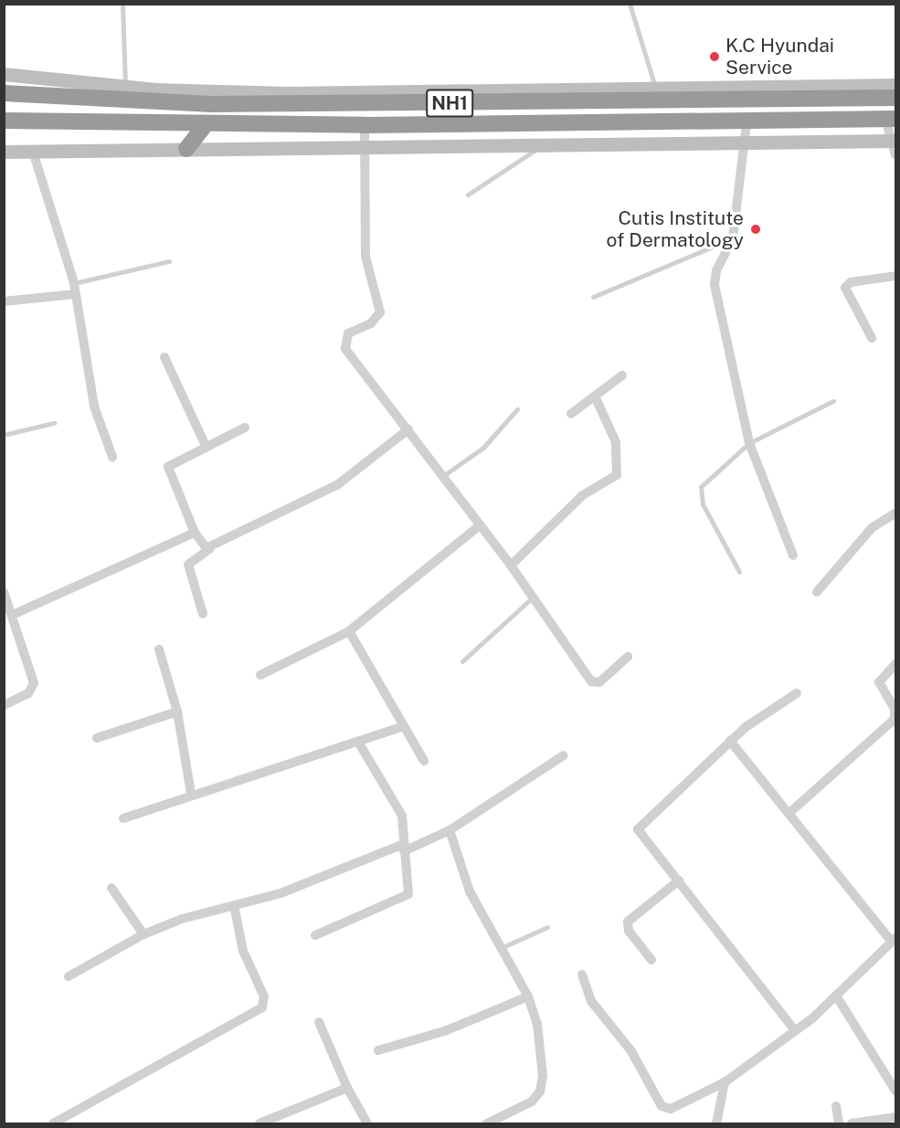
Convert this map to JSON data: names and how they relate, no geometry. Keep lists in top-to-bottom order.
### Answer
{
  "streets": {
    "highway": ["NH1"]
  },
  "places": ["K.C Hyundai Service", "Cutis Institute of Dermatology"]
}
